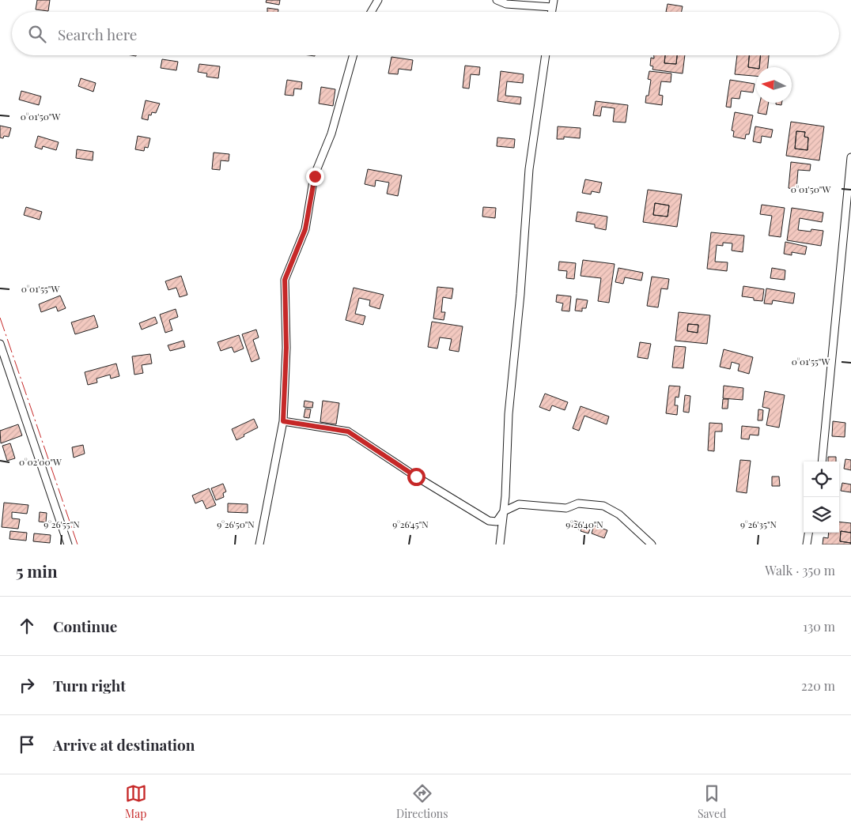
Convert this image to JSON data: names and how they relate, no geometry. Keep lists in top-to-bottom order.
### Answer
{
  "north": "left",
  "page": {
    "search": "Search here",
    "heading": ["5 min", "Walk · 350 m"],
    "list": [
      ["Continue", "130 m"],
      ["Turn right", "220 m"],
      "Arrive at destination"
    ],
    "nav": ["Map", "Directions", "Saved"]
  },
  "coordinates": [
    "0°01'50\"W",
    "0°01'55\"W",
    "0°02'00\"W",
    "9°26'55\"N",
    "9°26'50\"N",
    "9°26'45\"N",
    "9°26'40\"N",
    "9°26'35\"N"
  ]
}
